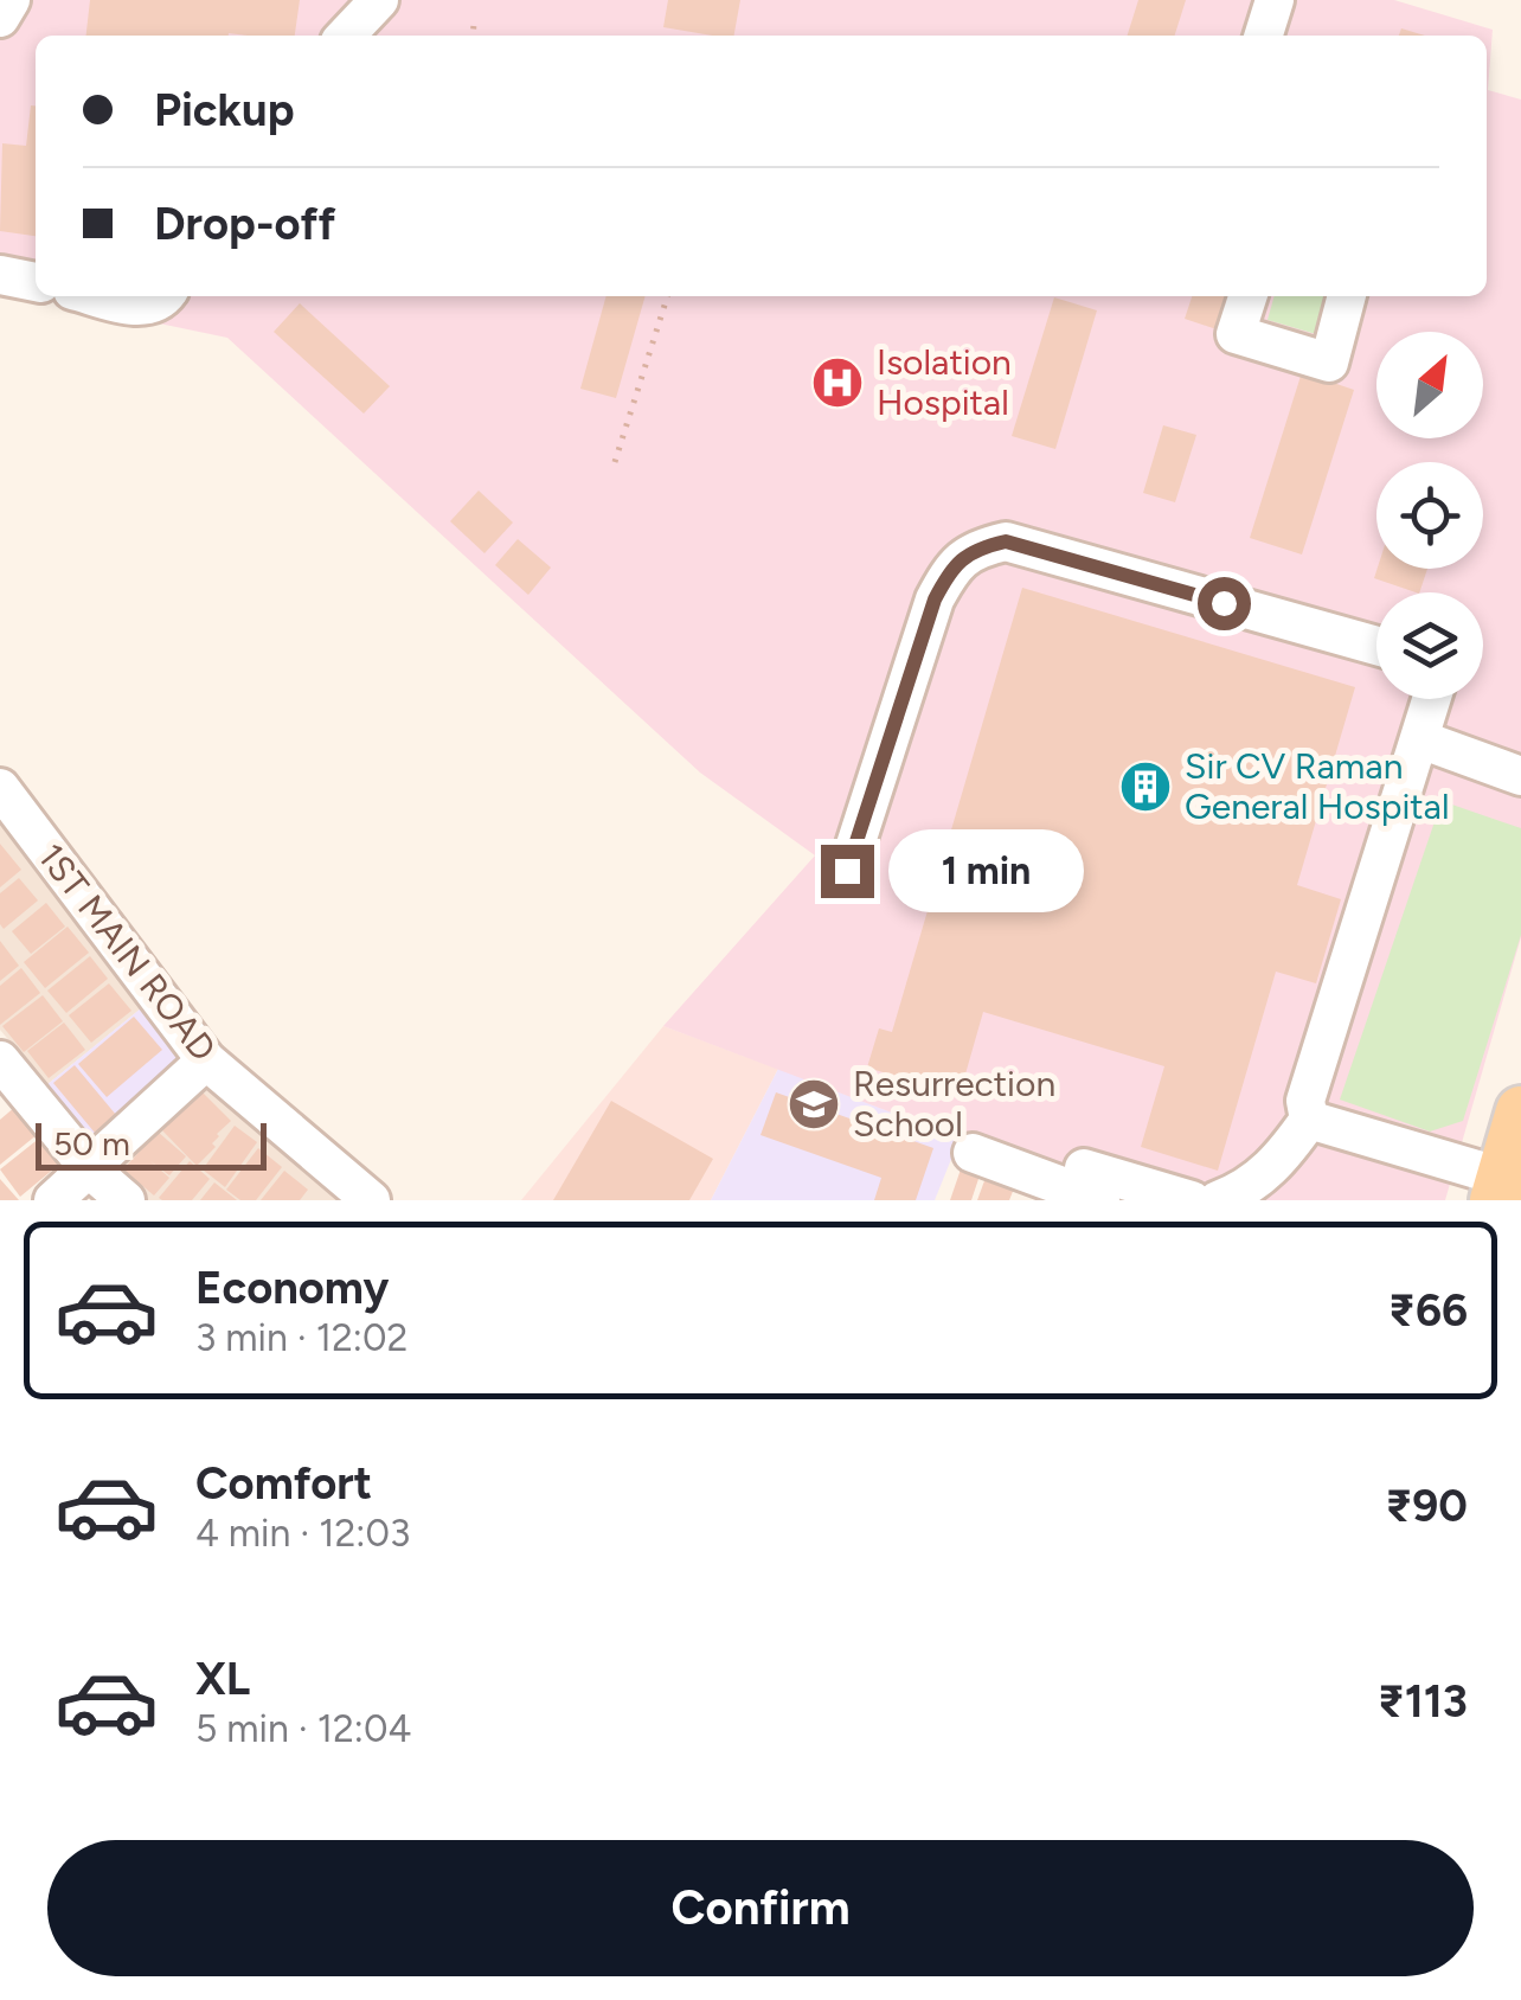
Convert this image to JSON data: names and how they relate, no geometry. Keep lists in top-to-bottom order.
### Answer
{
  "streets": {
    "street": ["1ST MAIN ROAD"]
  },
  "places": {
    "hospital": ["Isolation Hospital"],
    "building": ["Sir CV Raman General Hospital"],
    "school or university": ["Resurrection School"]
  },
  "scale_bar": "50 m",
  "north": "top right",
  "page": {
    "banner": ["Pickup", "Drop-off"],
    "bubble": "1 min",
    "scale": "50 m",
    "list": [
      {
        "name": "Economy",
        "note": "3 min · 12:02",
        "value": "₹66"
      },
      {
        "name": "Comfort",
        "note": "4 min · 12:03",
        "value": "₹90"
      },
      {
        "name": "XL",
        "note": "5 min · 12:04",
        "value": "₹113"
      }
    ],
    "buttons": "Confirm"
  }
}
